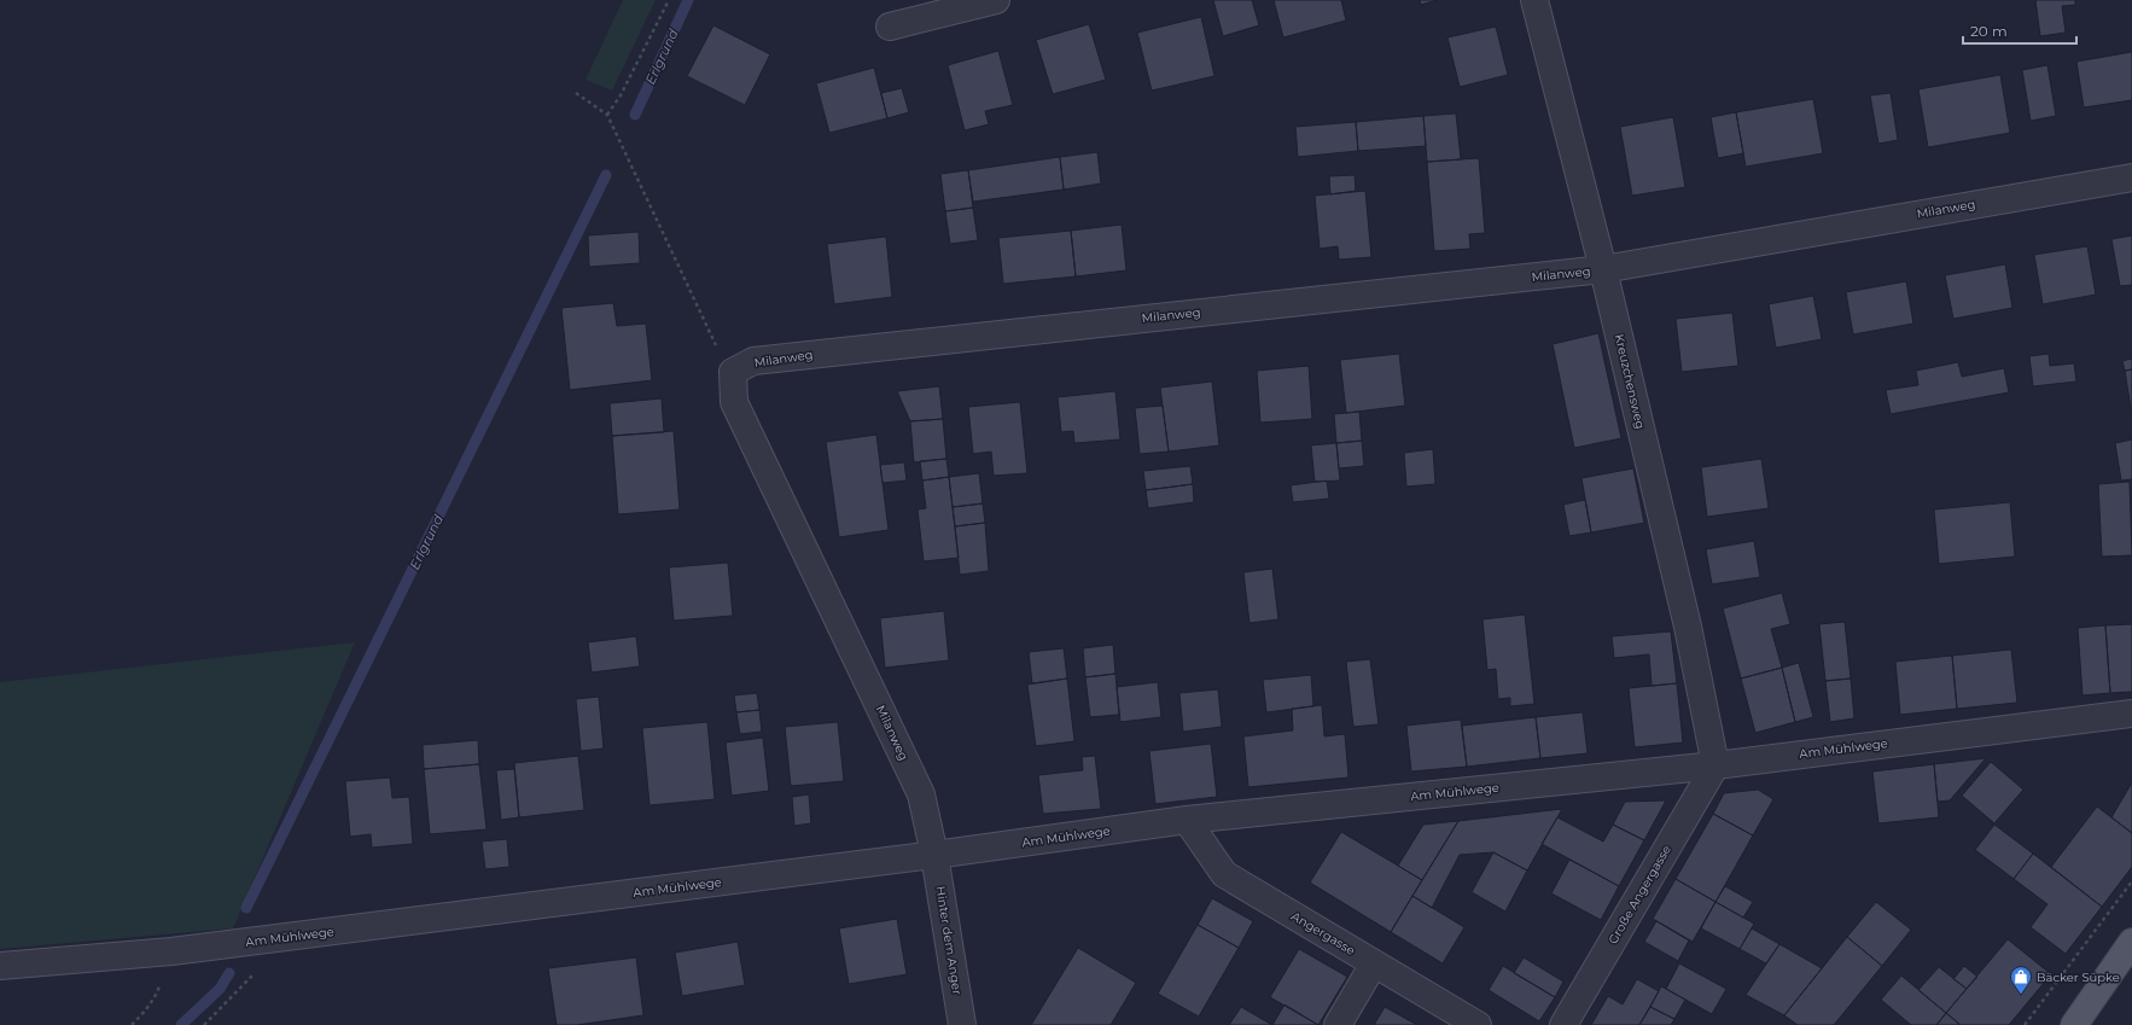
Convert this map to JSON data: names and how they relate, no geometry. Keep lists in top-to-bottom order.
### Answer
{
  "streets": {
    "street": [
      "Milanweg",
      "Kreuzchensweg",
      "Am Mühlwege",
      "Große Angergasse",
      "Angergasse",
      "Hinter dem Anger"
    ]
  },
  "crossings": [
    ["Milanweg", "Kreuzchensweg"],
    ["Milanweg", "Am Mühlwege"],
    ["Milanweg", "Hinter dem Anger"],
    ["Kreuzchensweg", "Am Mühlwege"],
    ["Kreuzchensweg", "Große Angergasse"],
    ["Am Mühlwege", "Große Angergasse"],
    ["Am Mühlwege", "Angergasse"],
    ["Am Mühlwege", "Hinter dem Anger"]
  ],
  "water": ["Erlgrund"],
  "places": {
    "shop": ["Bäcker Süpke"]
  },
  "scale_bar": "20 m"
}
